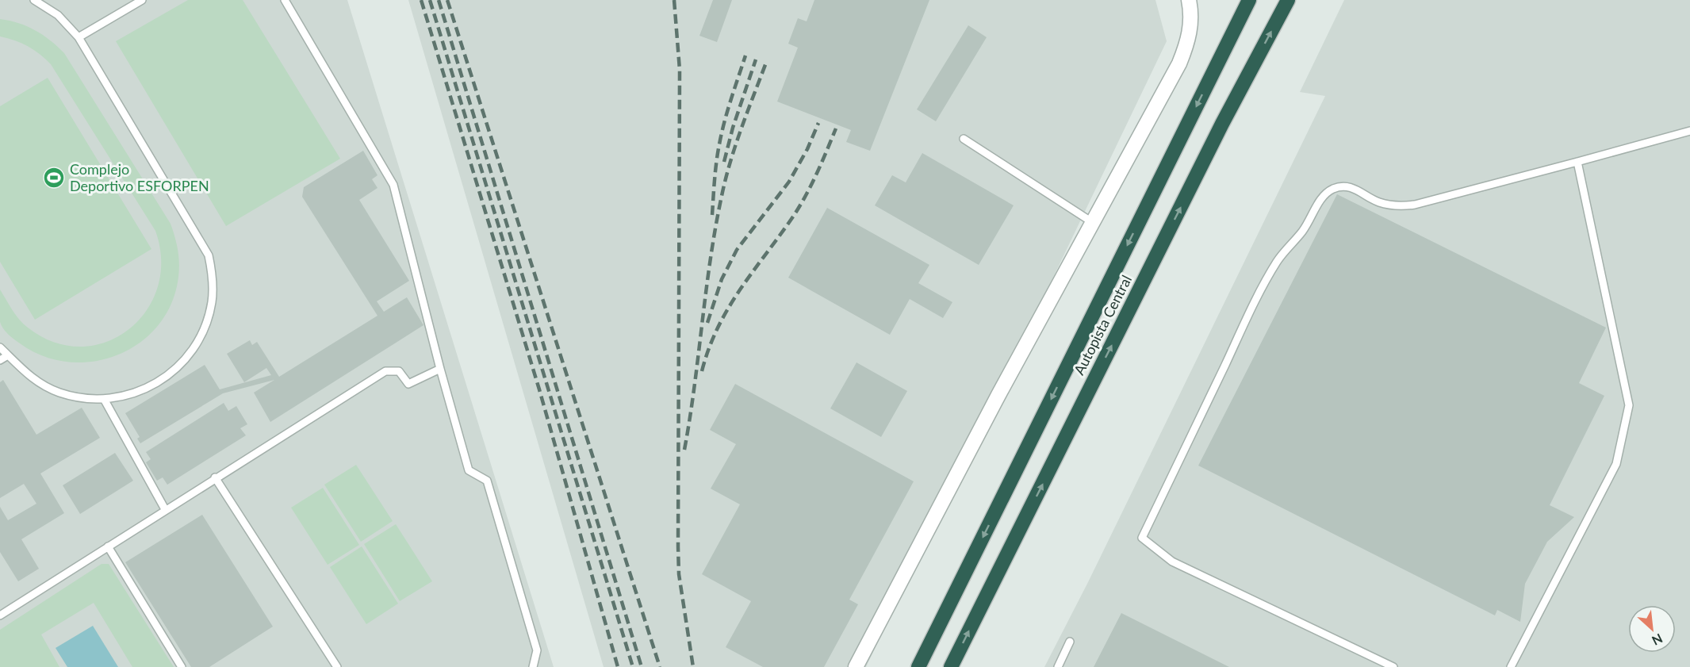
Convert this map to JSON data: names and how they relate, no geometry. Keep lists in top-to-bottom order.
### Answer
{
  "streets": {
    "highway": ["Autopista Central"]
  },
  "places": {
    "sports": ["Complejo Deportivo ESFORPEN"]
  },
  "north": "bottom right"
}
